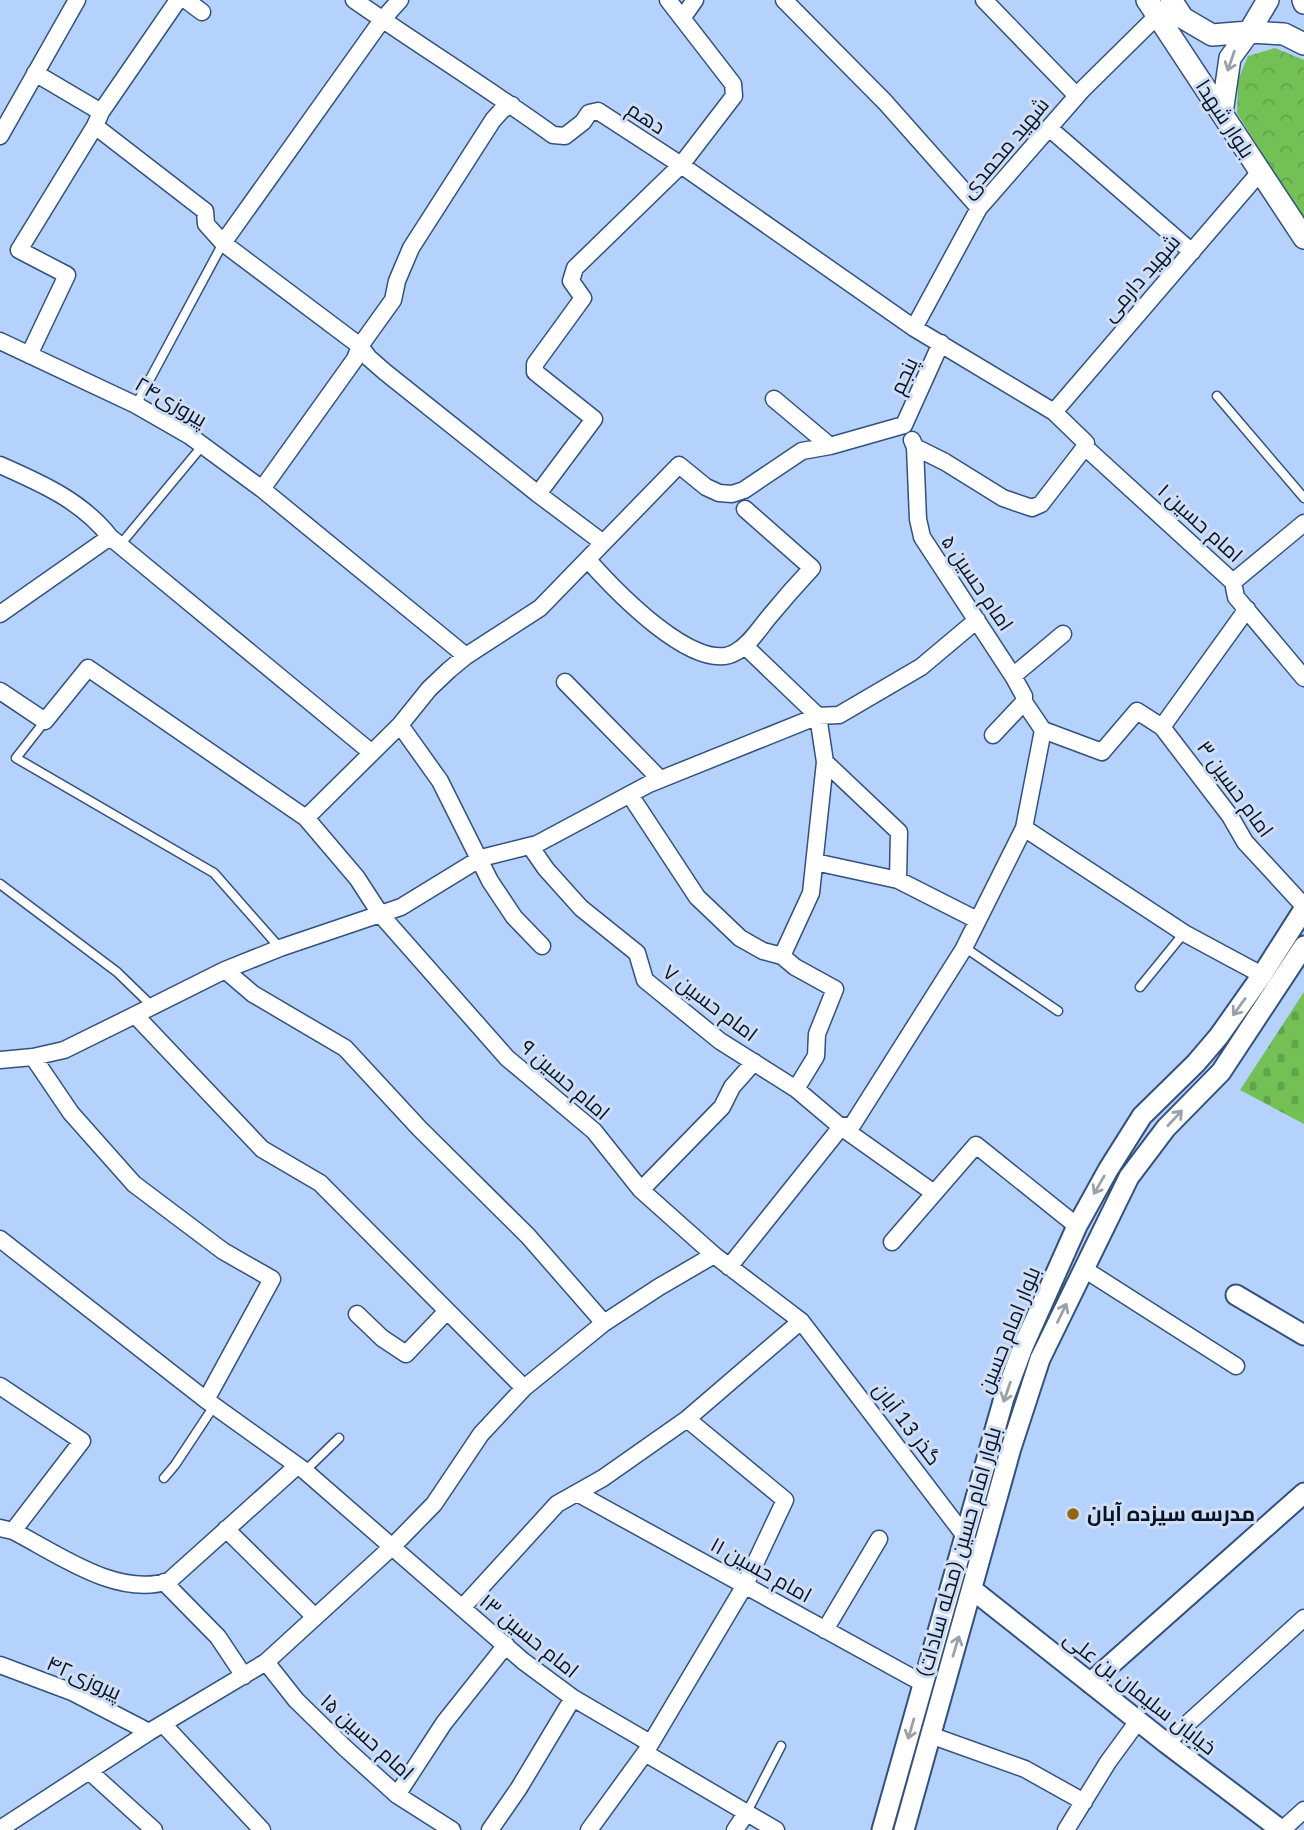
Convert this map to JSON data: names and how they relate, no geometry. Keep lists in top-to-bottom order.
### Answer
{
  "streets": {
    "main road": ["بلوار شهدا"],
    "street": [
      "دهم",
      "شهید محمدی",
      "شهید دارمی",
      "پنجم",
      "پیروزی۲۴",
      "امام حسین ۱",
      "امام حسین ۵",
      "امام حسین ۳",
      "امام حسین ۷",
      "امام حسین ۹",
      "بلوار امام حسین",
      "گذر 13 آبان",
      "بلوار امام حسین (محله سادات)",
      "امام حسین ۱۱",
      "امام حسین ۱۳",
      "پیروزی۴۲",
      "خیابان سلیمان بن علی",
      "امام حسین ۱۵"
    ]
  },
  "crossings": [
    ["دهم", "شهید محمدی"],
    ["دهم", "پنجم"],
    ["دهم", "امام حسین ۱"],
    ["بلوار شهدا", "شهید محمدی"],
    ["بلوار شهدا", "شهید دارمی"],
    ["شهید دارمی", "امام حسین ۱"],
    ["پنجم", "امام حسین ۱"],
    ["امام حسین ۳", "بلوار امام حسین"],
    ["امام حسین ۹", "گذر 13 آبان"],
    ["بلوار امام حسین", "گذر 13 آبان"],
    ["بلوار امام حسین", "امام حسین ۱۱"],
    ["بلوار امام حسین (محله سادات)", "خیابان سلیمان بن علی"]
  ],
  "one_way": ["بلوار امام حسین", "بلوار امام حسین (محله سادات)"],
  "places": ["مدرسه سیزده آبان"]
}
